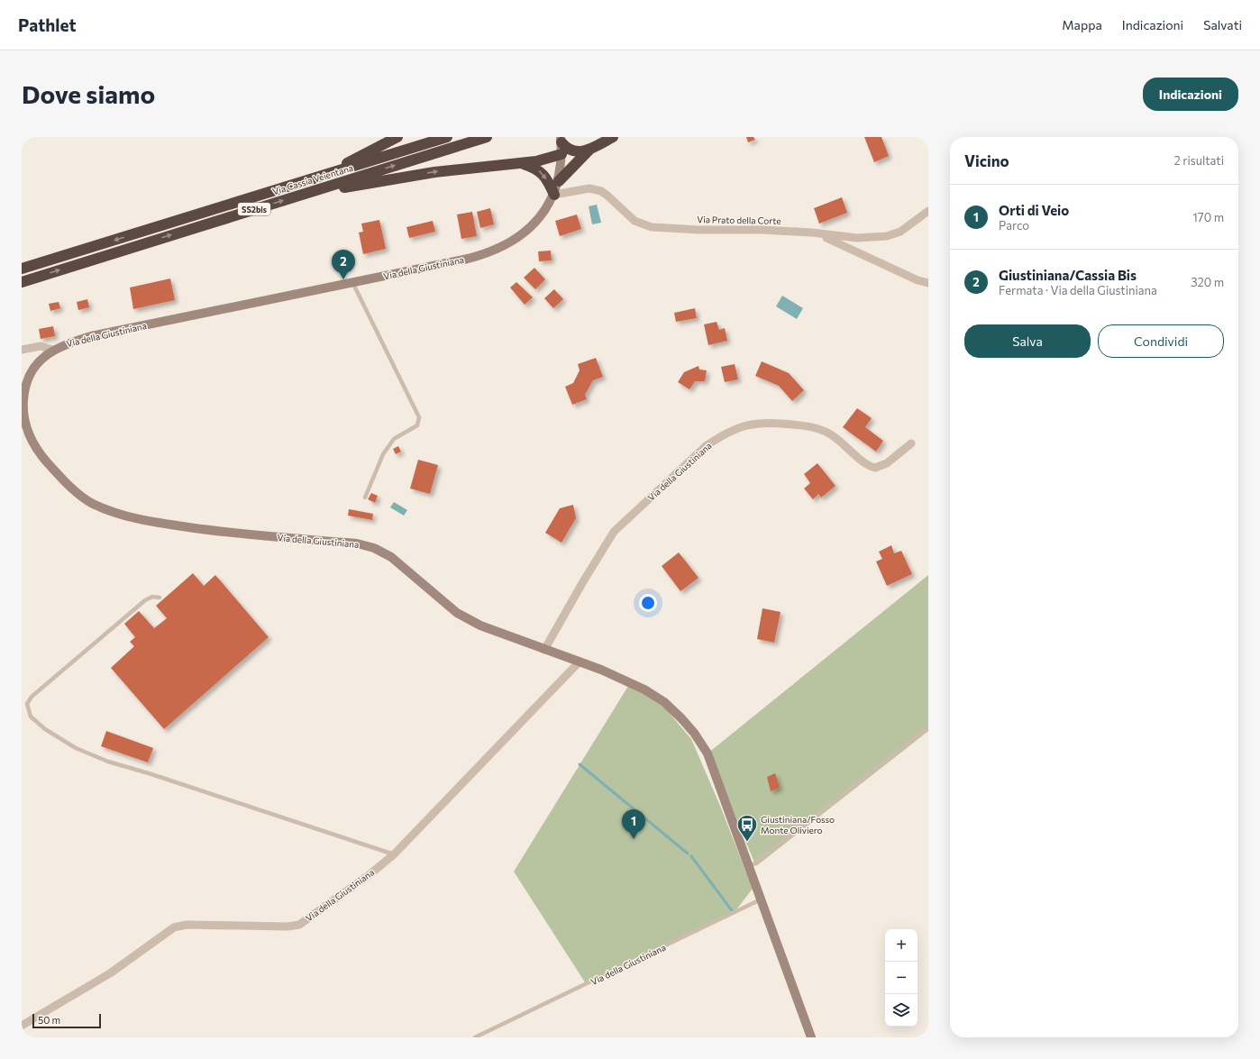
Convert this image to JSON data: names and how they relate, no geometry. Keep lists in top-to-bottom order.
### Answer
{
  "streets": {
    "highway": ["Via Cassia Veientana", "SS2bis"],
    "street": ["Via Prato della Corte", "Via della Giustiniana"]
  },
  "crossings": [
    ["Via Prato della Corte", "Via della Giustiniana"]
  ],
  "places": {
    "bus stop": ["Giustiniana/Fosso Monte Oliviero"]
  },
  "scale_bar": "50 m",
  "page": {
    "header": "Pathlet",
    "nav": ["Mappa", "Indicazioni", "Salvati"],
    "buttons": [
      "Indicazioni",
      ["Salva", "Condividi"]
    ],
    "title": "Dove siamo",
    "heading": ["Vicino", "2 risultati"],
    "list": [
      {
        "mark": "1",
        "name": "Orti di Veio",
        "note": "Parco",
        "value": "170 m"
      },
      {
        "mark": "2",
        "name": "Giustiniana/Cassia Bis",
        "note": "Fermata · Via della Giustiniana",
        "value": "320 m"
      }
    ],
    "pins": ["2", "1"],
    "map_buttons": ["+", "−"],
    "scale": "50 m"
  }
}
